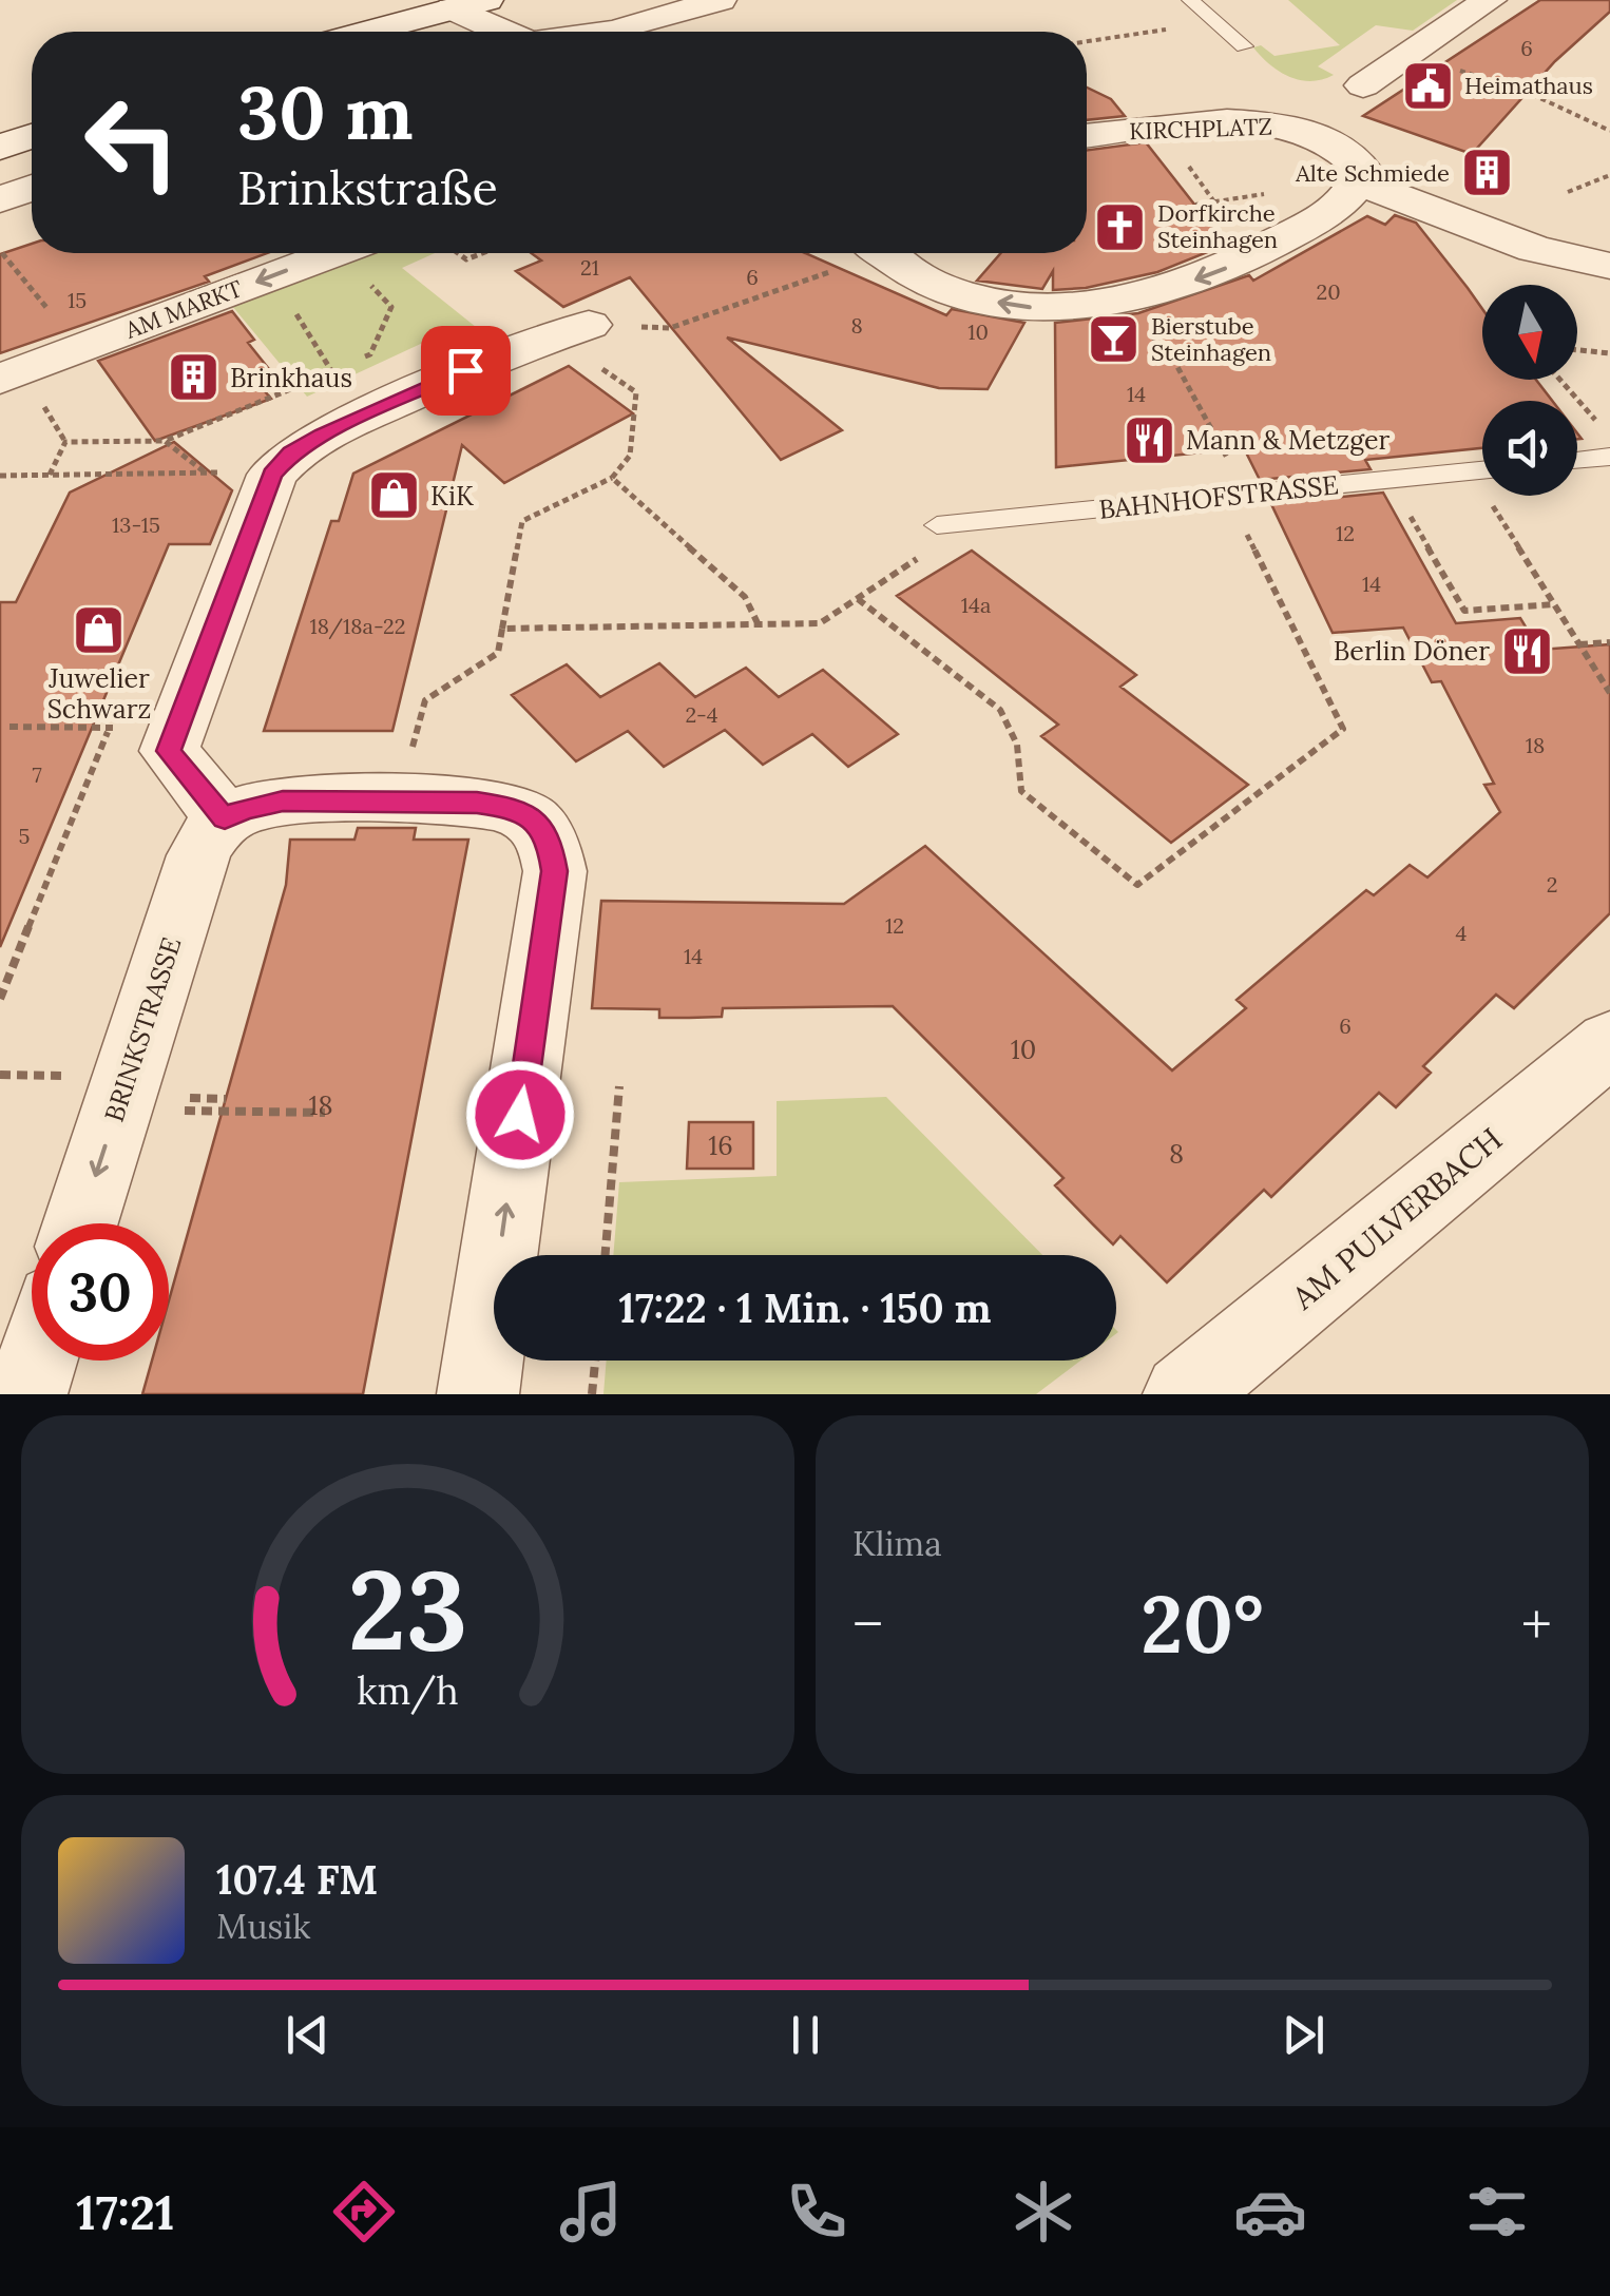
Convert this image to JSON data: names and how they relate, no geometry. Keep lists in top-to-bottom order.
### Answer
{
  "streets": {
    "street": [
      "KIRCHPLATZ",
      "AM MARKT",
      "BRINKSTRASSE",
      "AM PULVERBACH"
    ],
    "lane": ["BAHNHOFSTRASSE"]
  },
  "one_way": ["BRINKSTRASSE"],
  "places": {
    "public building": ["Heimathaus"],
    "building": ["Alte Schmiede", "Brinkhaus"],
    "church": ["Dorfkirche Steinhagen"],
    "bar": ["Bierstube Steinhagen"],
    "restaurant": ["Mann & Metzger", "Berlin Döner"],
    "shop": ["KiK", "Juwelier Schwarz"]
  },
  "house_numbers": [
    "6",
    "21",
    "6",
    "20",
    "15",
    "8",
    "10",
    "14",
    "13-15",
    "12",
    "14",
    "14a",
    "18/18a-22",
    "2-4",
    "18",
    "7",
    "5",
    "2",
    "12",
    "4",
    "14",
    "6",
    "10",
    "18",
    "16",
    "8"
  ],
  "north": "bottom",
  "page": {
    "turn": ["30 m", "Brinkstraße"],
    "limit": "30",
    "trip": "17:22 · 1 Min. · 150 m",
    "tile": "Klima",
    "heat": ["−", "20°", "+"],
    "song": ["107.4 FM", "Musik"],
    "tabs": "17:21",
    "gauge": ["23", "km/h"]
  }
}
